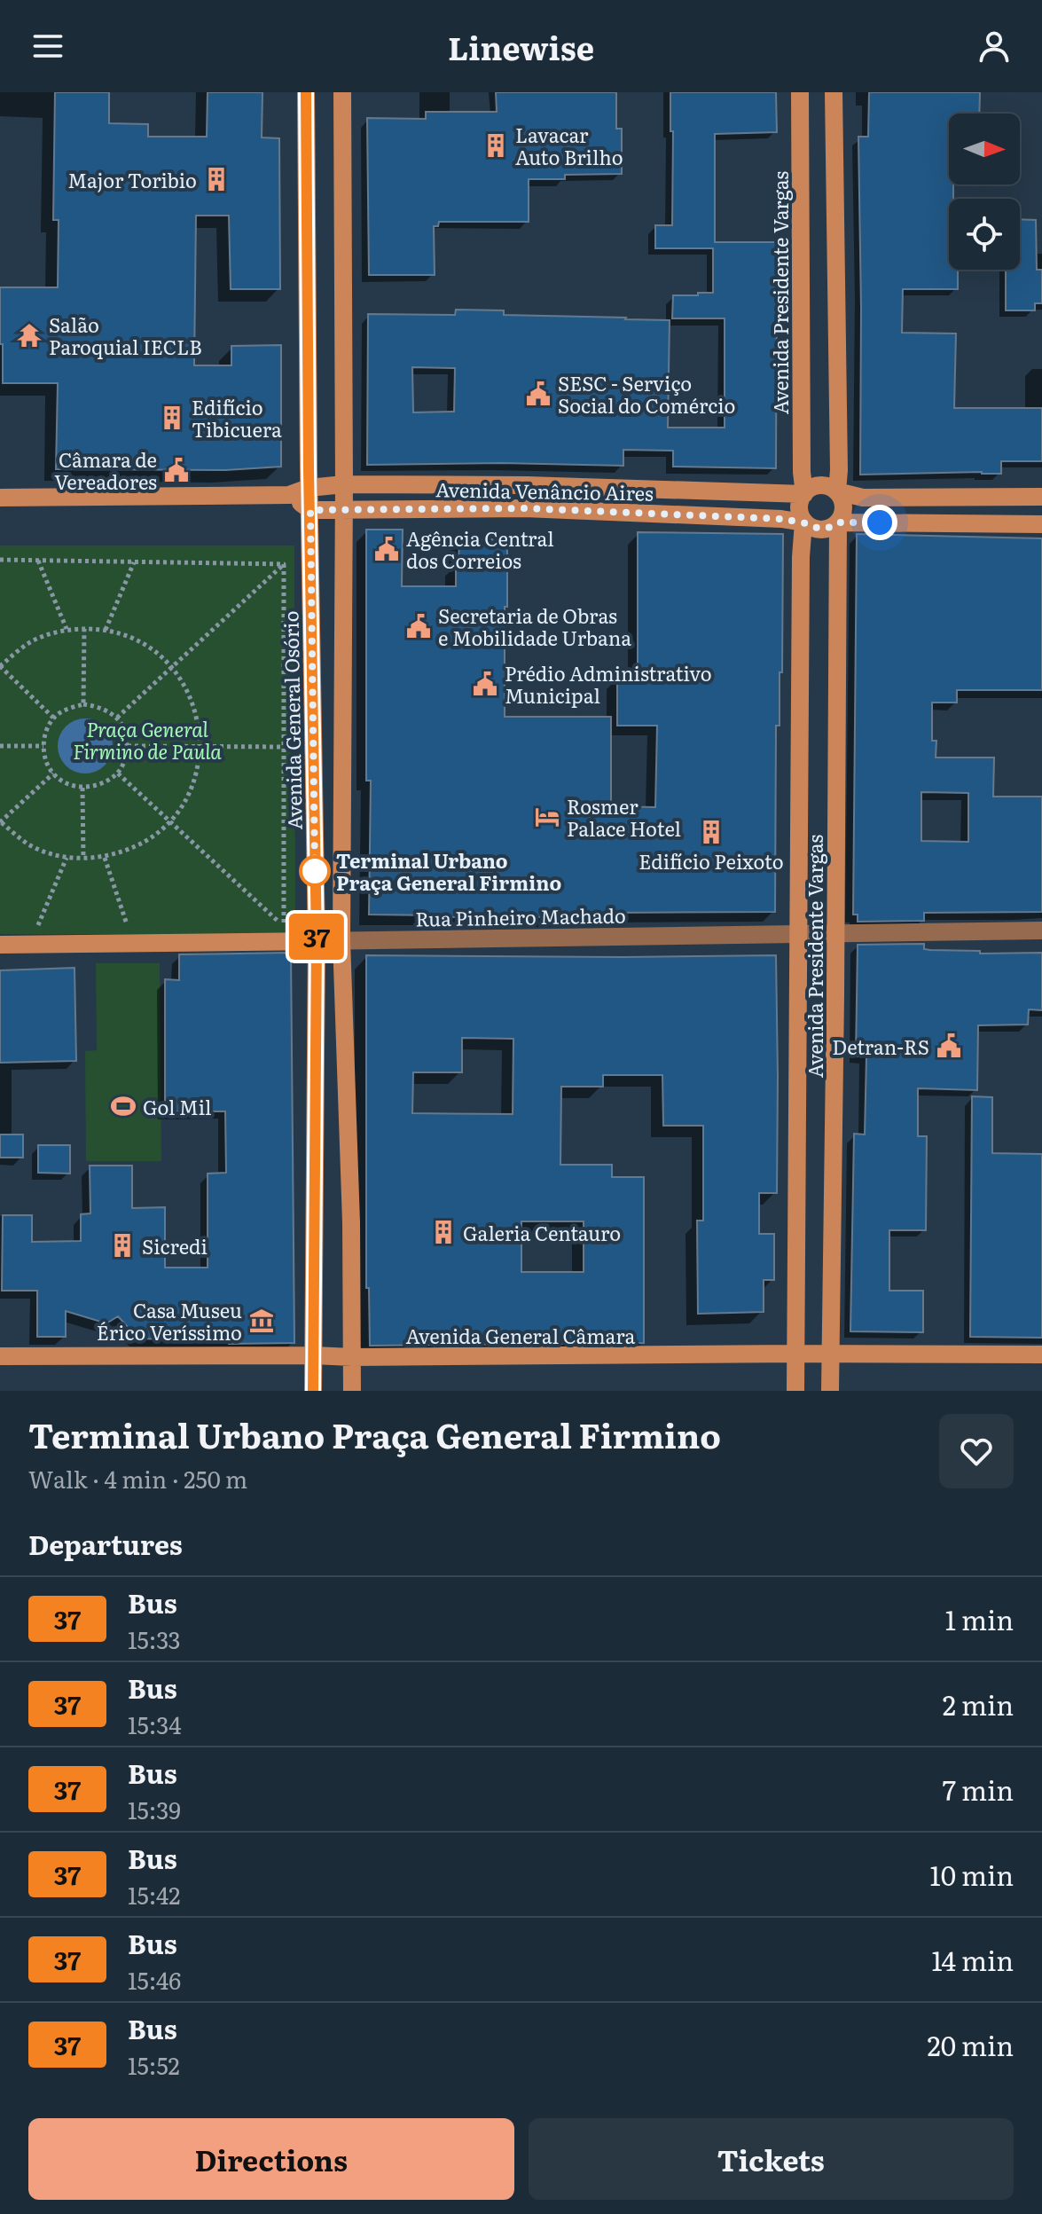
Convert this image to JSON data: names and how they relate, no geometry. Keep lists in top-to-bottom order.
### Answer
{
  "streets": {
    "main road": [
      "Avenida Presidente Vargas",
      "Avenida Venâncio Aires",
      "Avenida General Osório",
      "Rua Pinheiro Machado",
      "Avenida General Câmara"
    ]
  },
  "crossings": [
    ["Avenida Presidente Vargas", "Avenida Venâncio Aires"],
    ["Avenida Presidente Vargas", "Rua Pinheiro Machado"],
    ["Avenida Presidente Vargas", "Avenida General Câmara"],
    ["Avenida Venâncio Aires", "Avenida General Osório"],
    ["Avenida General Osório", "Rua Pinheiro Machado"],
    ["Avenida General Osório", "Avenida General Câmara"]
  ],
  "parks": ["Praça General Firmino de Paula"],
  "places": {
    "building": [
      "Lavacar Auto Brilho",
      "Major Toribio",
      "Edifício Tibicuera",
      "Edifício Peixoto",
      "Galeria Centauro",
      "Sicredi"
    ],
    "temple": ["Salão Paroquial IECLB"],
    "public building": [
      "SESC - Serviço Social do Comércio",
      "Câmara de Vereadores",
      "Agência Central dos Correios",
      "Secretaria de Obras e Mobilidade Urbana",
      "Prédio Administrativo Municipal",
      "Detran-RS"
    ],
    "hotel": ["Rosmer Palace Hotel"],
    "other": ["Terminal Urbano Praça General Firmino"],
    "sports": ["Gol Mil"],
    "museum": ["Casa Museu Érico Veríssimo"]
  },
  "lines": ["bus line 37"],
  "north": "right",
  "page": {
    "header": "Linewise",
    "on_map": "37",
    "heading": [
      ["Terminal Urbano Praça General Firmino", "Walk · 4 min · 250 m"],
      "Departures"
    ],
    "list": [
      {
        "mark": "37",
        "name": "Bus",
        "note": "15:33",
        "value": "1 min"
      },
      {
        "mark": "37",
        "name": "Bus",
        "note": "15:34",
        "value": "2 min"
      },
      {
        "mark": "37",
        "name": "Bus",
        "note": "15:39",
        "value": "7 min"
      },
      {
        "mark": "37",
        "name": "Bus",
        "note": "15:42",
        "value": "10 min"
      },
      {
        "mark": "37",
        "name": "Bus",
        "note": "15:46",
        "value": "14 min"
      },
      {
        "mark": "37",
        "name": "Bus",
        "note": "15:52",
        "value": "20 min"
      }
    ],
    "buttons": ["Directions", "Tickets"]
  }
}
